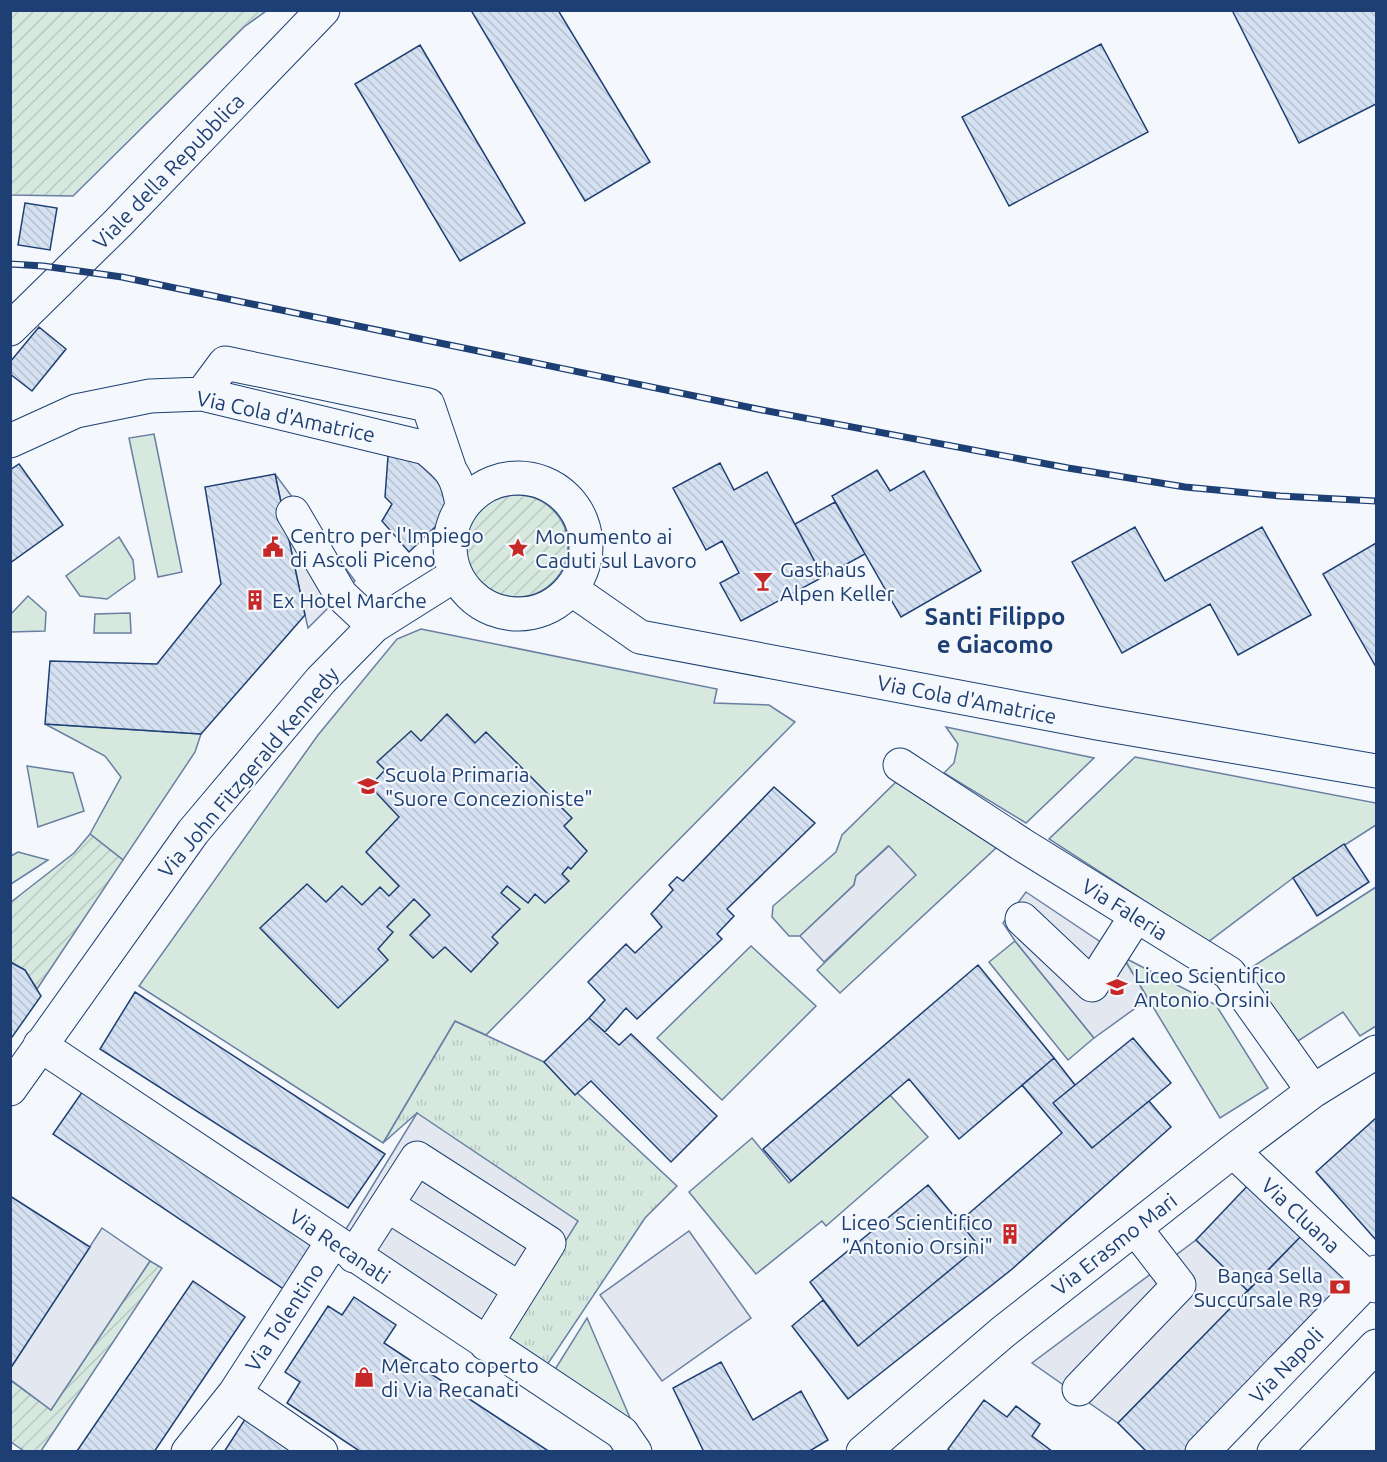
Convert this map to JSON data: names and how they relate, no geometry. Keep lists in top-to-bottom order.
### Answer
{
  "streets": {
    "street": [
      "Viale della Repubblica",
      "Via Cola d'Amatrice",
      "Via John Fitzgerald Kennedy",
      "Via Faleria",
      "Via Cluana",
      "Via Erasmo Mari",
      "Via Recanati",
      "Via Tolentino",
      "Via Napoli"
    ]
  },
  "crossings": [
    ["Via Cola d'Amatrice", "Via John Fitzgerald Kennedy"],
    ["Via John Fitzgerald Kennedy", "Via Recanati"],
    ["Via Faleria", "Via Erasmo Mari"],
    ["Via Cluana", "Via Erasmo Mari"],
    ["Via Cluana", "Via Napoli"],
    ["Via Recanati", "Via Tolentino"]
  ],
  "districts": ["Santi Filippo e Giacomo"],
  "places": {
    "public building": ["Centro per l'Impiego di Ascoli Piceno"],
    "place": ["Monumento ai Caduti sul Lavoro"],
    "bar": ["Gasthaus Alpen Keller"],
    "building": ["Ex Hotel Marche", "Liceo Scientifico \"Antonio Orsini\""],
    "school or university": ["Scuola Primaria \"Suore Concezioniste\"", "Liceo Scientifico Antonio Orsini"],
    "bank": ["Banca Sella Succursale R9"],
    "shop": ["Mercato coperto di Via Recanati"]
  }
}
